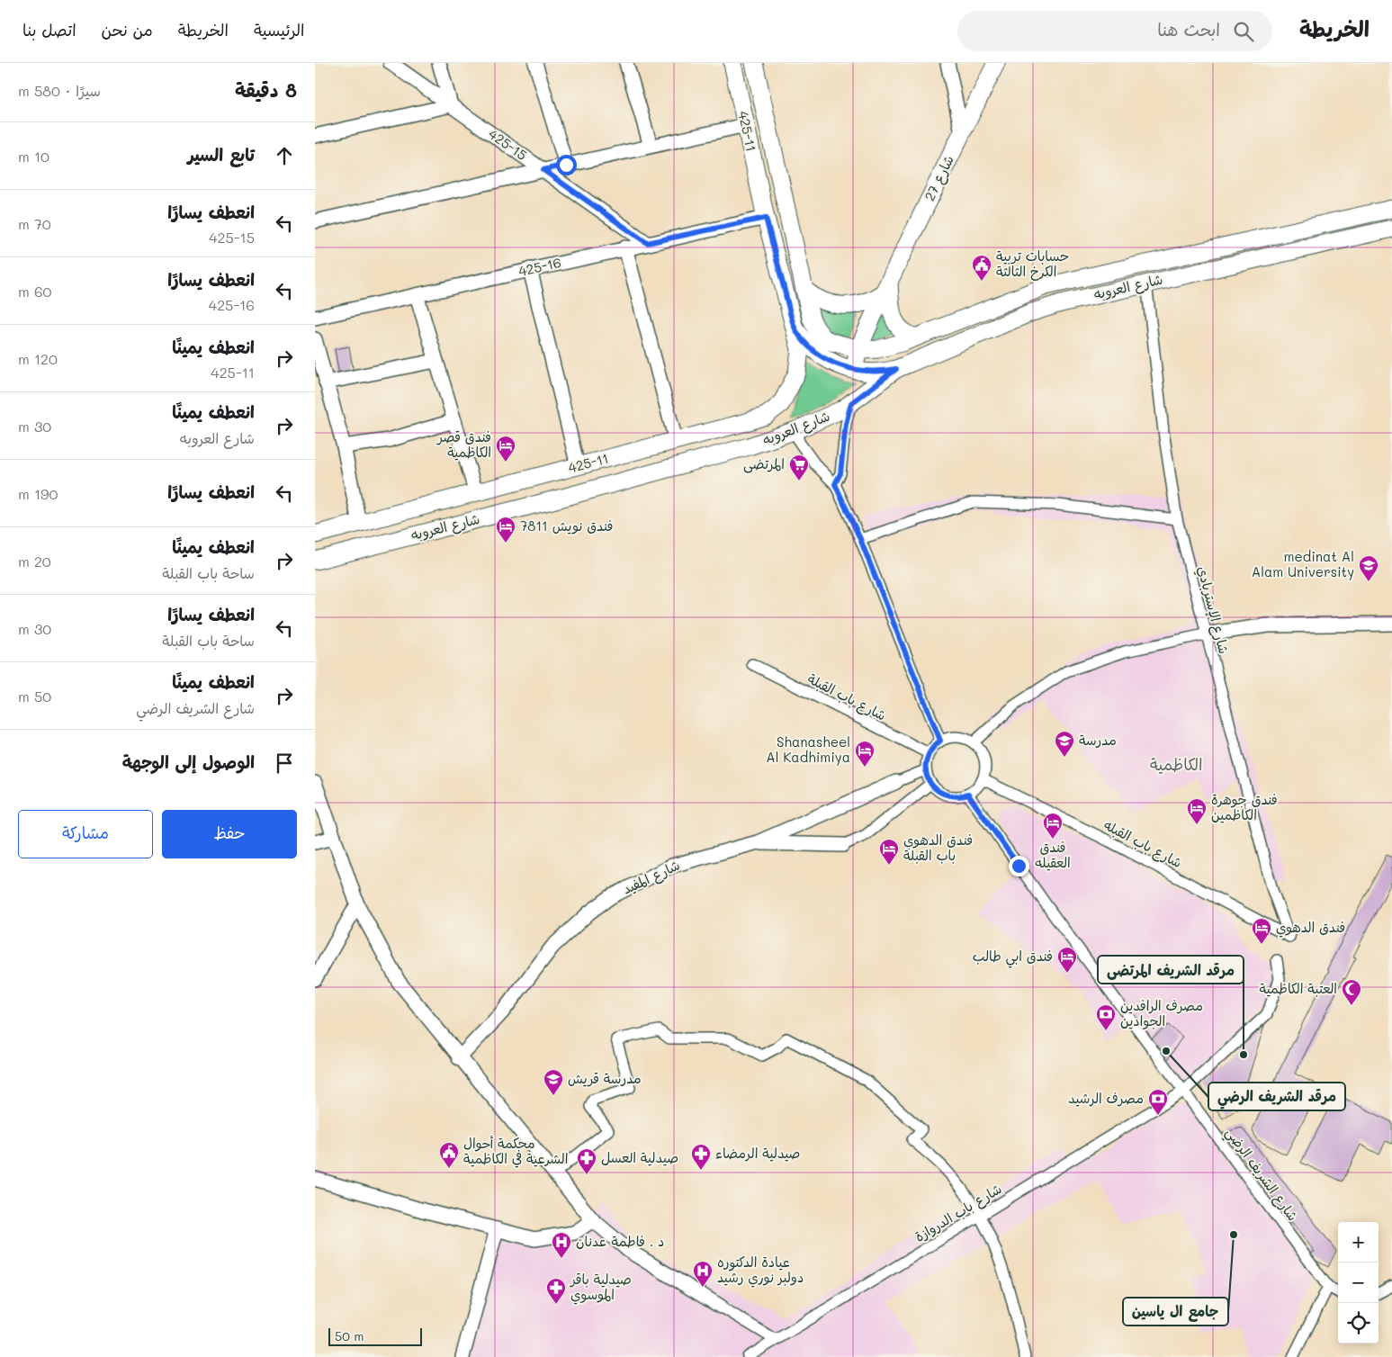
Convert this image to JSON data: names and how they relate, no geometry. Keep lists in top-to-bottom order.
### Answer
{
  "streets": {
    "street": [
      "425-11",
      "425-15",
      "شارع 27",
      "425-16",
      "شارع العروبه",
      "شارع الإستربادي",
      "شارع باب القبلة",
      "شارع باب القبله",
      "شارع المفيد",
      "شارع الشريف الرضي",
      "شارع باب الدروازة"
    ]
  },
  "crossings": [
    ["425-11", "شارع 27"],
    ["425-11", "425-16"],
    ["425-11", "شارع العروبه"],
    ["425-15", "425-16"],
    ["شارع 27", "شارع العروبه"],
    ["شارع العروبه", "شارع الإستربادي"],
    ["شارع الإستربادي", "شارع باب القبله"],
    ["شارع باب القبلة", "شارع باب القبله"],
    ["شارع باب القبلة", "شارع المفيد"],
    ["شارع باب القبلة", "شارع الشريف الرضي"],
    ["شارع باب القبله", "شارع المفيد"],
    ["شارع باب القبله", "شارع الشريف الرضي"],
    ["شارع المفيد", "شارع الشريف الرضي"],
    ["شارع الشريف الرضي", "شارع باب الدروازة"]
  ],
  "districts": ["الكاظمية"],
  "places": {
    "public building": ["حسابات تربية الكرخ الثالثة", "محكمة أحوال الشرعية في الكاظمية"],
    "hotel": [
      "فندق قصر الكاظمية",
      "فندق نويش 7811",
      "Shanasheel Al Kadhimiya",
      "فندق جوهرة الكاظمين",
      "فندق العقيله",
      "فندق الدهوي باب القبلة",
      "فندق الدهوي",
      "فندق ابي طالب"
    ],
    "supermarket": ["المرتضى"],
    "school or university": ["medinat Al Alam University", "مدرسة", "مدرسة قريش"],
    "mosque": ["العتبة الكاظمية"],
    "bank": ["مصرف الرافدين الجوادين", "مصرف الرشيد"],
    "other": ["مرقد الشريف الرضي", "مرقد الشريف المرتضى", "جامع ال ياسين"],
    "pharmacy": ["صيدلية الرمضاء", "صيدلية العسل", "صيدلية باقر الموسوي"],
    "hospital": ["د . فاطمة عدنان", "عيادة الدكتوره دولبر نوري رشيد"]
  },
  "scale_bar": "50 m",
  "page": {
    "header": "الخريطة",
    "search": "ابحث هنا",
    "nav": [
      "الرئيسية",
      "الخريطة",
      "من نحن",
      "اتصل بنا"
    ],
    "heading": ["8 دقيقة", "سيرًا · 580 m"],
    "list": [
      ["تابع السير", "10 m"],
      ["انعطف يسارًا", "425-15", "70 m"],
      ["انعطف يسارًا", "425-16", "60 m"],
      ["انعطف يمينًا", "425-11", "120 m"],
      ["انعطف يمينًا", "شارع العروبه", "30 m"],
      ["انعطف يسارًا", "190 m"],
      ["انعطف يمينًا", "ساحة باب القبلة", "20 m"],
      ["انعطف يسارًا", "ساحة باب القبلة", "30 m"],
      ["انعطف يمينًا", "شارع الشريف الرضي", "50 m"],
      "الوصول إلى الوجهة"
    ],
    "buttons": ["حفظ", "مشاركة"],
    "map_buttons": ["+", "−"],
    "scale": "50 m"
  }
}
